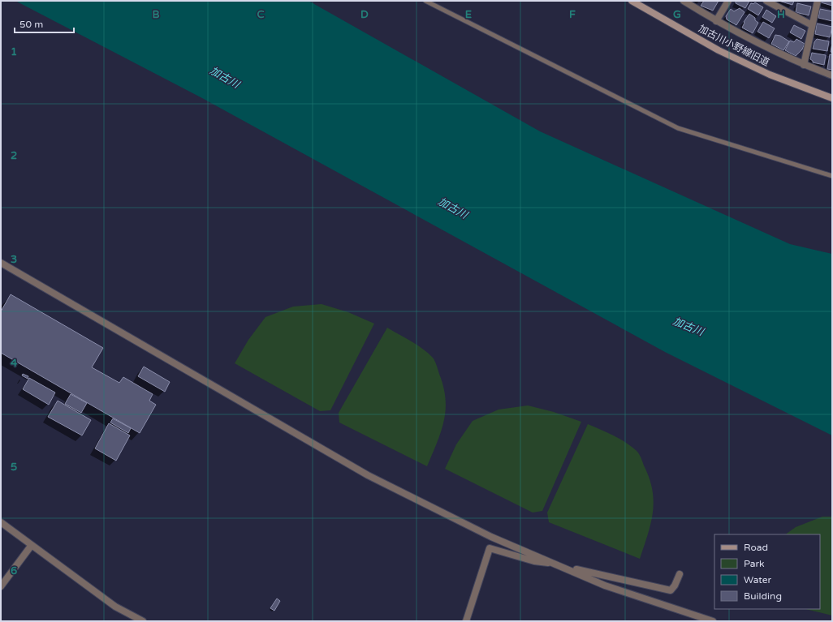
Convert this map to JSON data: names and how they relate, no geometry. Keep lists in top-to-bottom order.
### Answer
{
  "streets": {
    "street": ["加古川小野線旧道"]
  },
  "water": ["加古川"],
  "legend": [
    "Road",
    "Park",
    "Water",
    "Building"
  ],
  "scale_bar": "50 m",
  "grid": {
    "columns": [
      "B",
      "C",
      "D",
      "E",
      "F",
      "G",
      "H"
    ],
    "rows": [
      "1",
      "2",
      "3",
      "4",
      "5",
      "6"
    ]
  }
}
